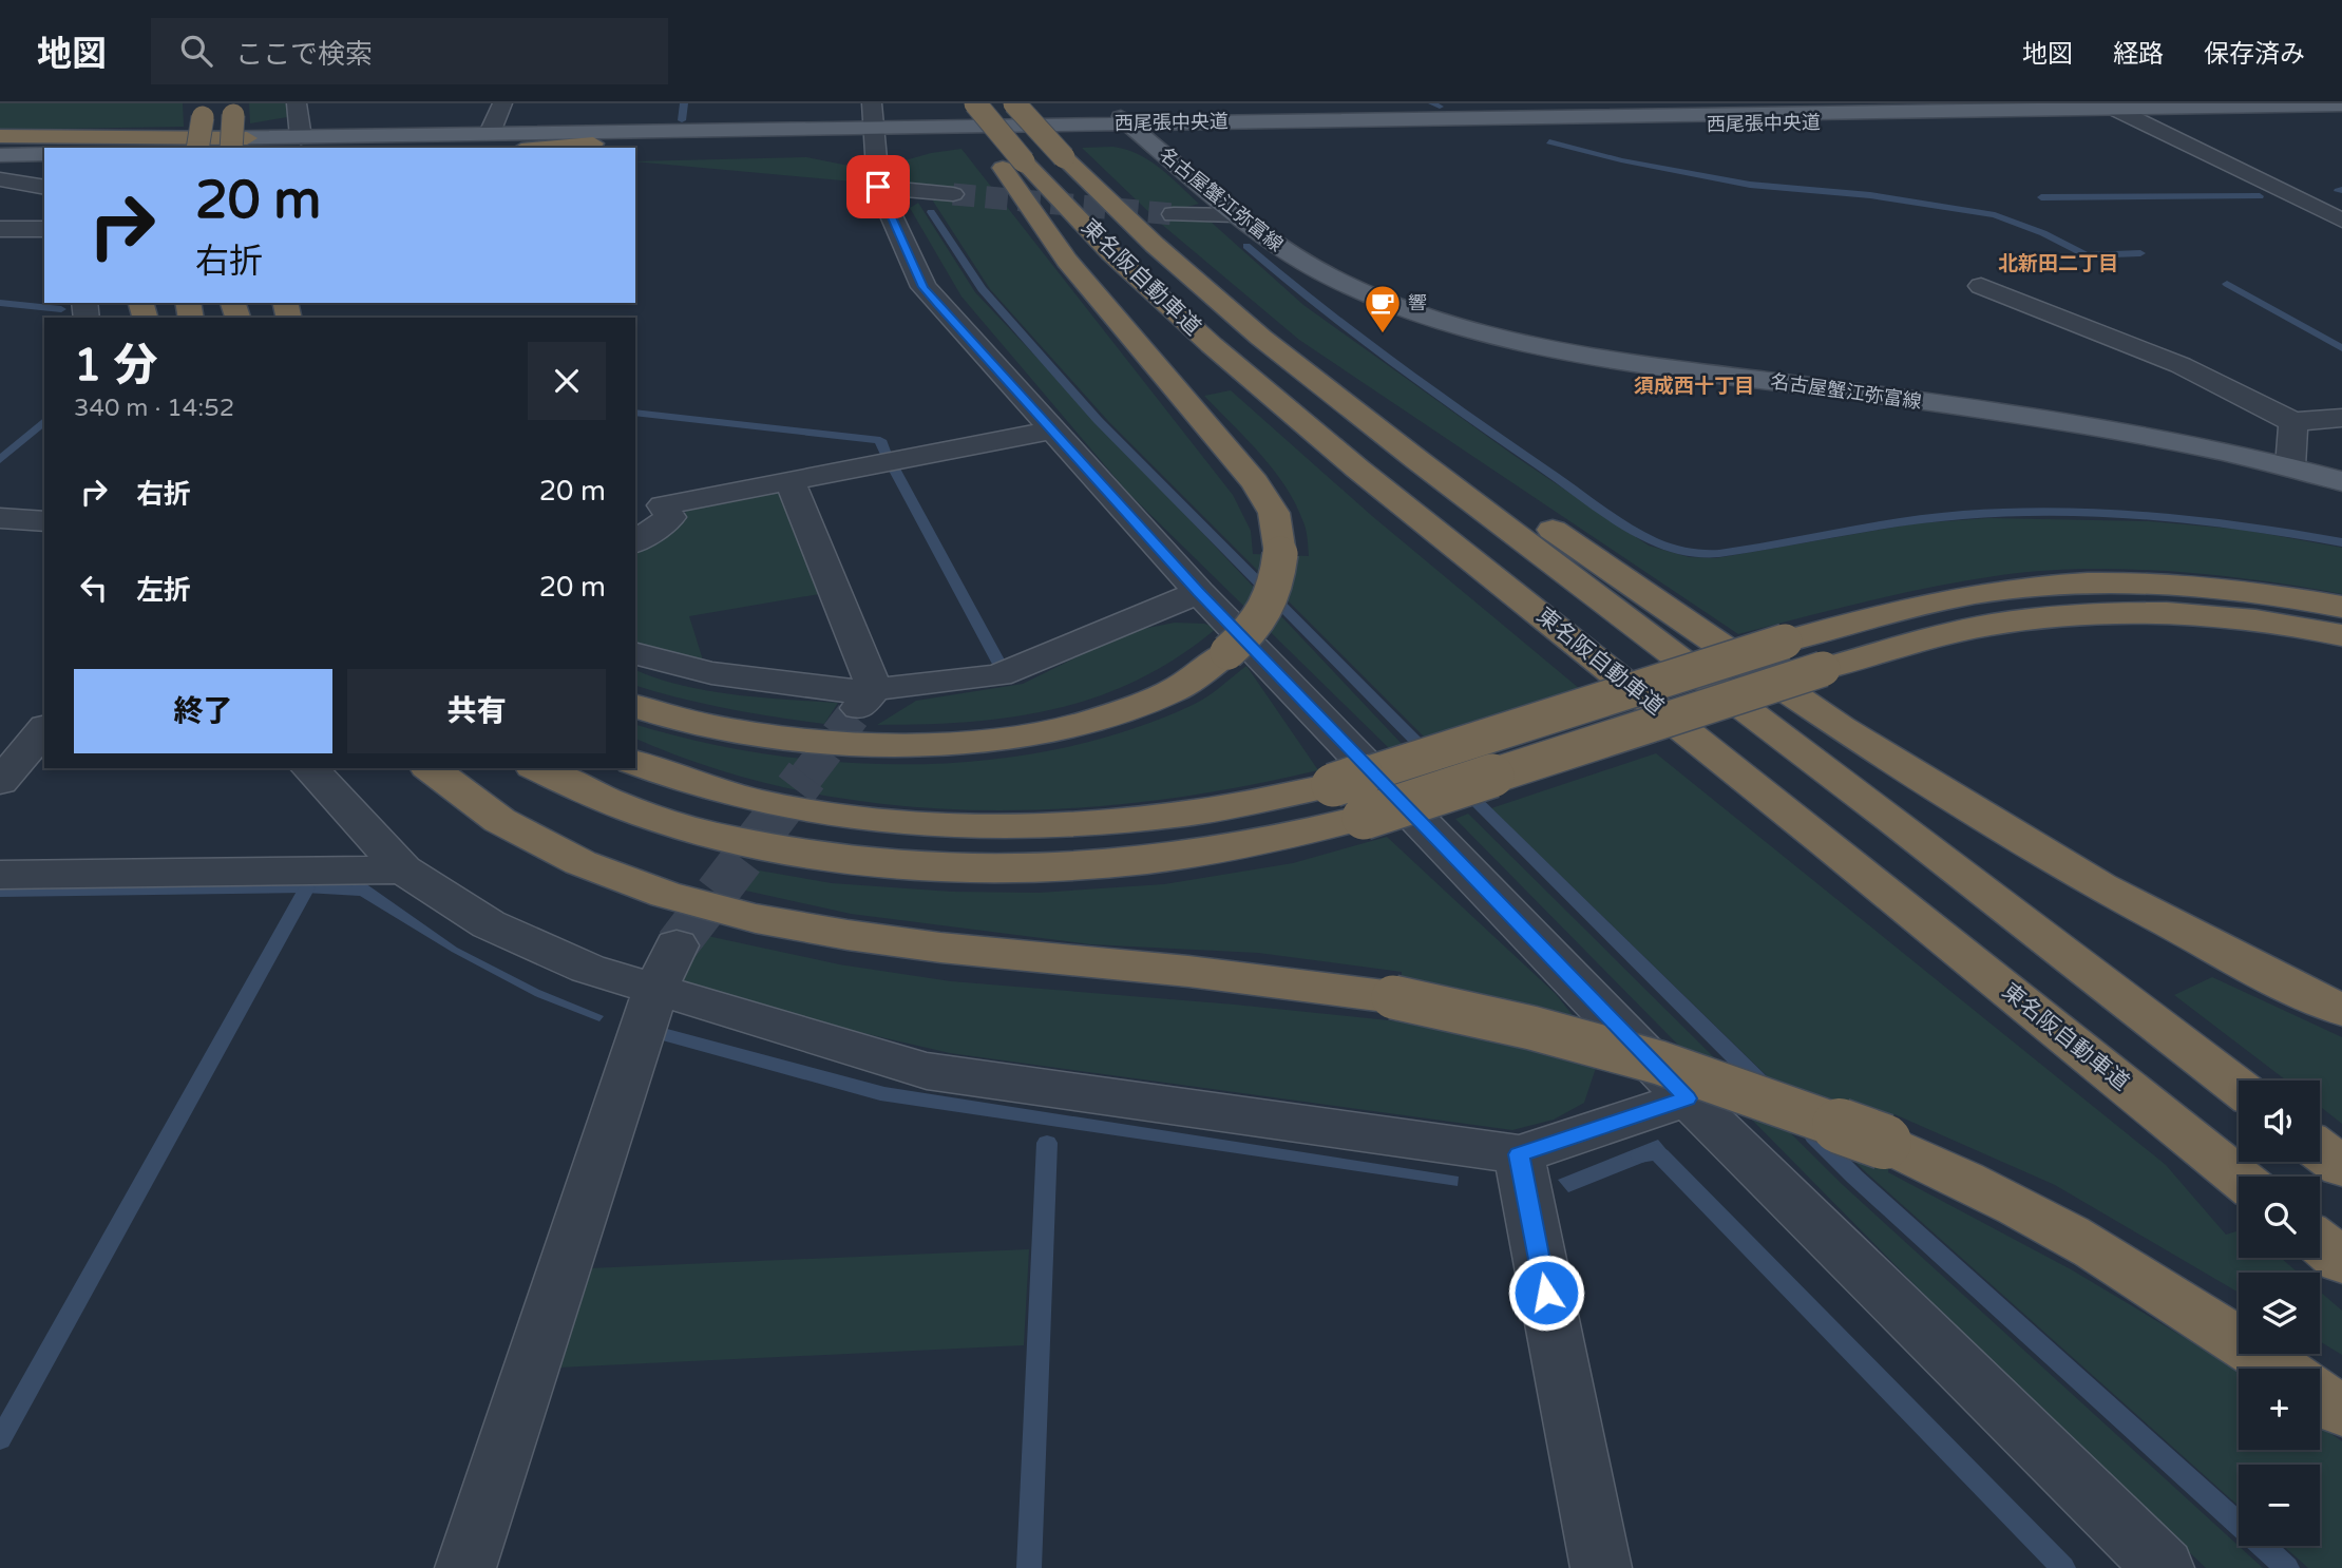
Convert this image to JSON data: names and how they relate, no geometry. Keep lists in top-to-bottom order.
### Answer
{
  "streets": {
    "highway": ["東名阪自動車道"],
    "main road": ["西尾張中央道", "名古屋蟹江弥富線"]
  },
  "crossings": [
    ["西尾張中央道", "名古屋蟹江弥富線"]
  ],
  "districts": ["北新田二丁目", "須成西十丁目"],
  "places": {
    "cafe": ["響"]
  },
  "page": {
    "header": "地図",
    "search": "ここで検索",
    "nav": ["地図", "経路", "保存済み"],
    "turn": ["20 m", "右折"],
    "heading": ["1 分", "340 m · 14:52"],
    "list": [
      {
        "name": "右折",
        "value": "20 m"
      },
      {
        "name": "左折",
        "value": "20 m"
      }
    ],
    "buttons": ["終了", "共有"],
    "map_buttons": ["+", "−"]
  }
}
